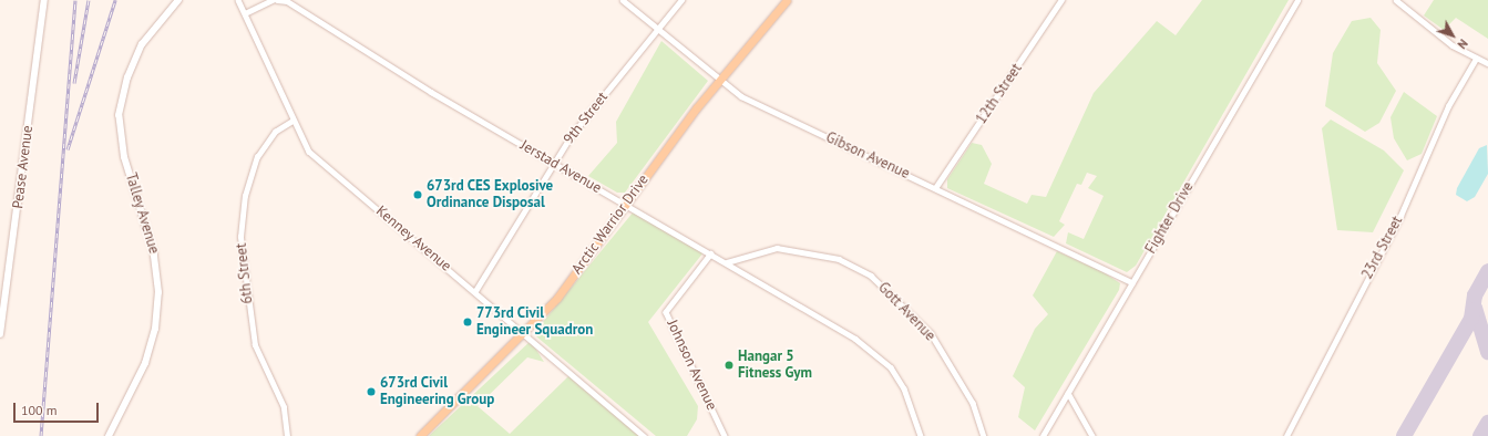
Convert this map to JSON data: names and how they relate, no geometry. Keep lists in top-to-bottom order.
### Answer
{
  "streets": {
    "main road": ["Arctic Warrior Drive"],
    "street": [
      "12th Street",
      "9th Street",
      "Gibson Avenue",
      "Pease Avenue",
      "Jerstad Avenue",
      "Talley Avenue",
      "Fighter Drive",
      "Kenney Avenue",
      "23rd Street",
      "6th Street",
      "Gott Avenue",
      "Johnson Avenue"
    ]
  },
  "crossings": [
    ["12th Street", "Gibson Avenue"],
    ["9th Street", "Gibson Avenue"],
    ["9th Street", "Jerstad Avenue"],
    ["9th Street", "Kenney Avenue"],
    ["Gibson Avenue", "Fighter Drive"],
    ["Gibson Avenue", "Arctic Warrior Drive"],
    ["Jerstad Avenue", "Arctic Warrior Drive"],
    ["Jerstad Avenue", "Gott Avenue"],
    ["Jerstad Avenue", "Johnson Avenue"],
    ["Arctic Warrior Drive", "Kenney Avenue"],
    ["Kenney Avenue", "6th Street"]
  ],
  "places": [
    "673rd CES Explosive Ordinance Disposal",
    "773rd Civil Engineer Squadron",
    "Hangar 5 Fitness Gym",
    "673rd Civil Engineering Group"
  ],
  "scale_bar": "100 m",
  "north": "bottom right"
}
